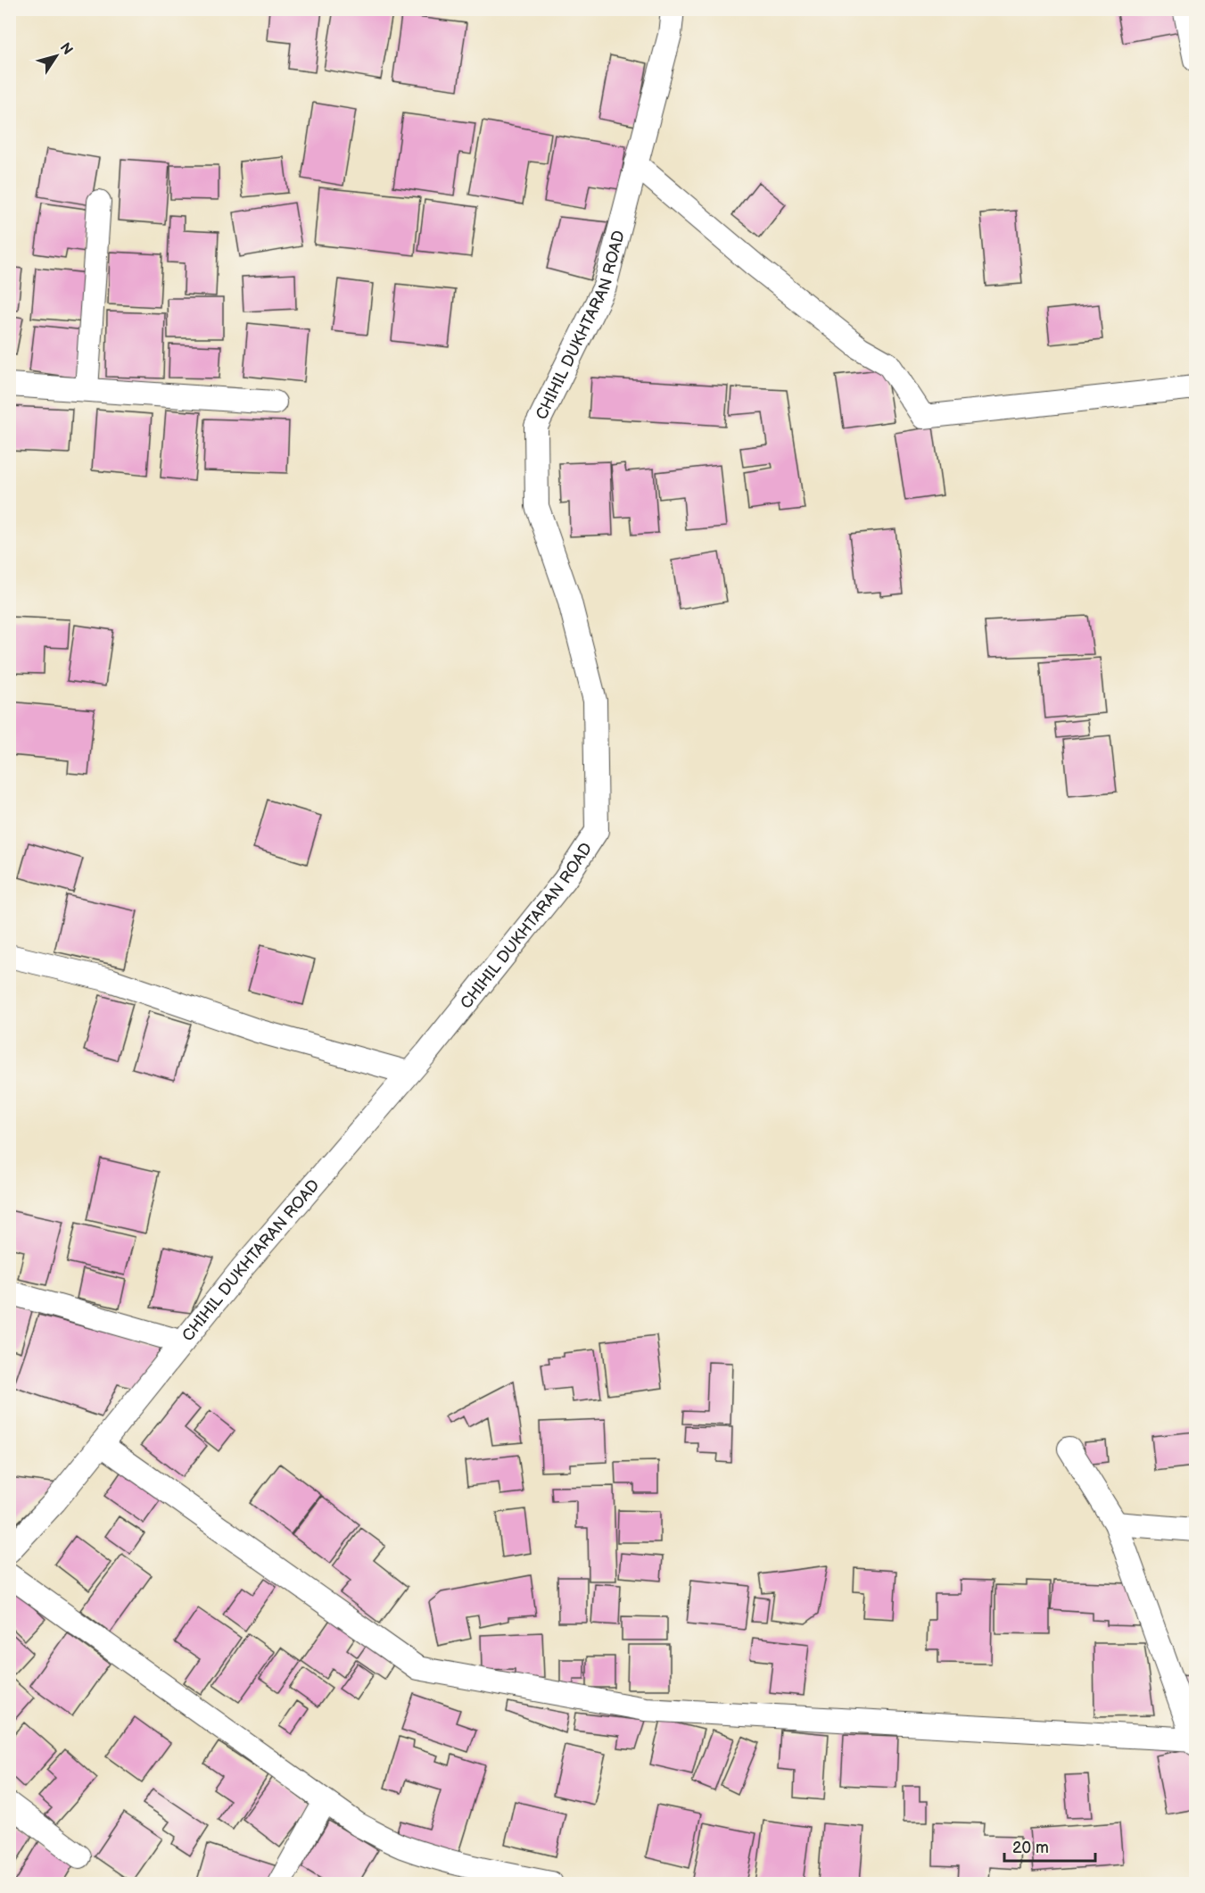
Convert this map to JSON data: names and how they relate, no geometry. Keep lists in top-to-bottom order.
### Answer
{
  "streets": {
    "street": ["CHIHIL DUKHTARAN ROAD"]
  },
  "scale_bar": "20 m",
  "north": "top right"
}
